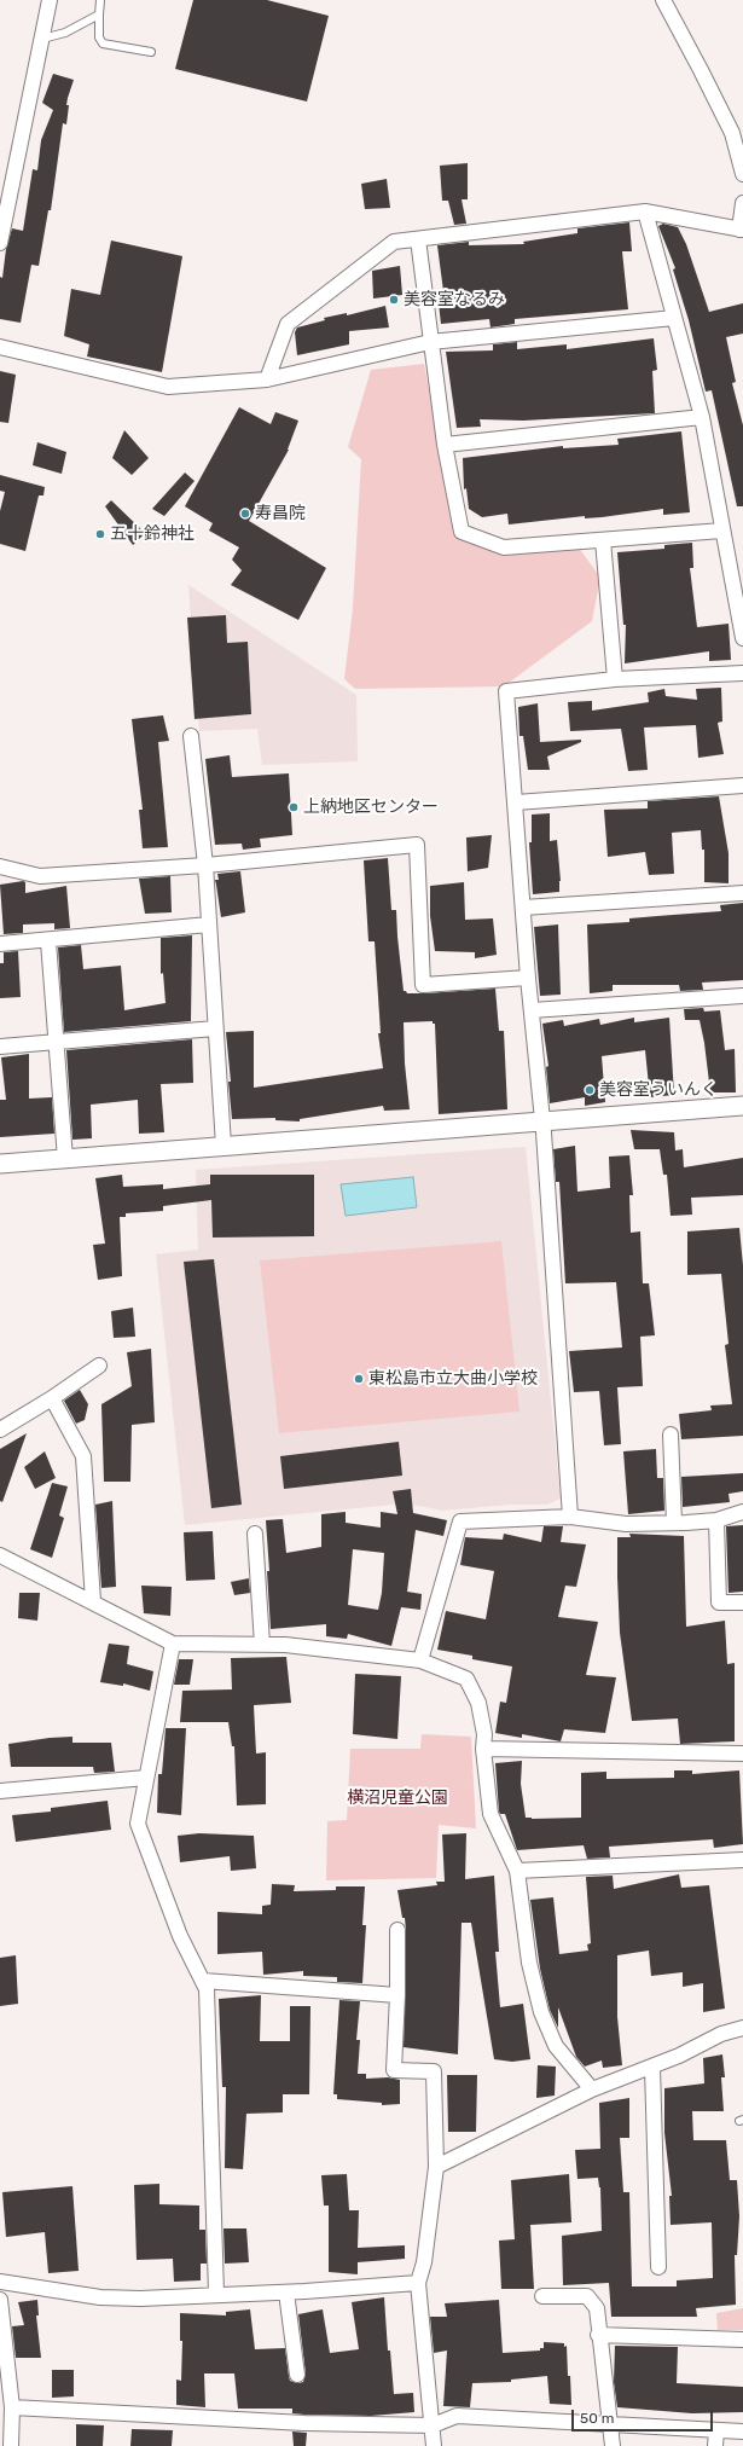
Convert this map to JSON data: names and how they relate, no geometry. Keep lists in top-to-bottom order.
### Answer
{
  "parks": ["横沼児童公園"],
  "places": [
    "美容室なるみ",
    "寿昌院",
    "五十鈴神社",
    "上納地区センター",
    "美容室ういんく",
    "東松島市立大曲小学校"
  ],
  "scale_bar": "50 m"
}
